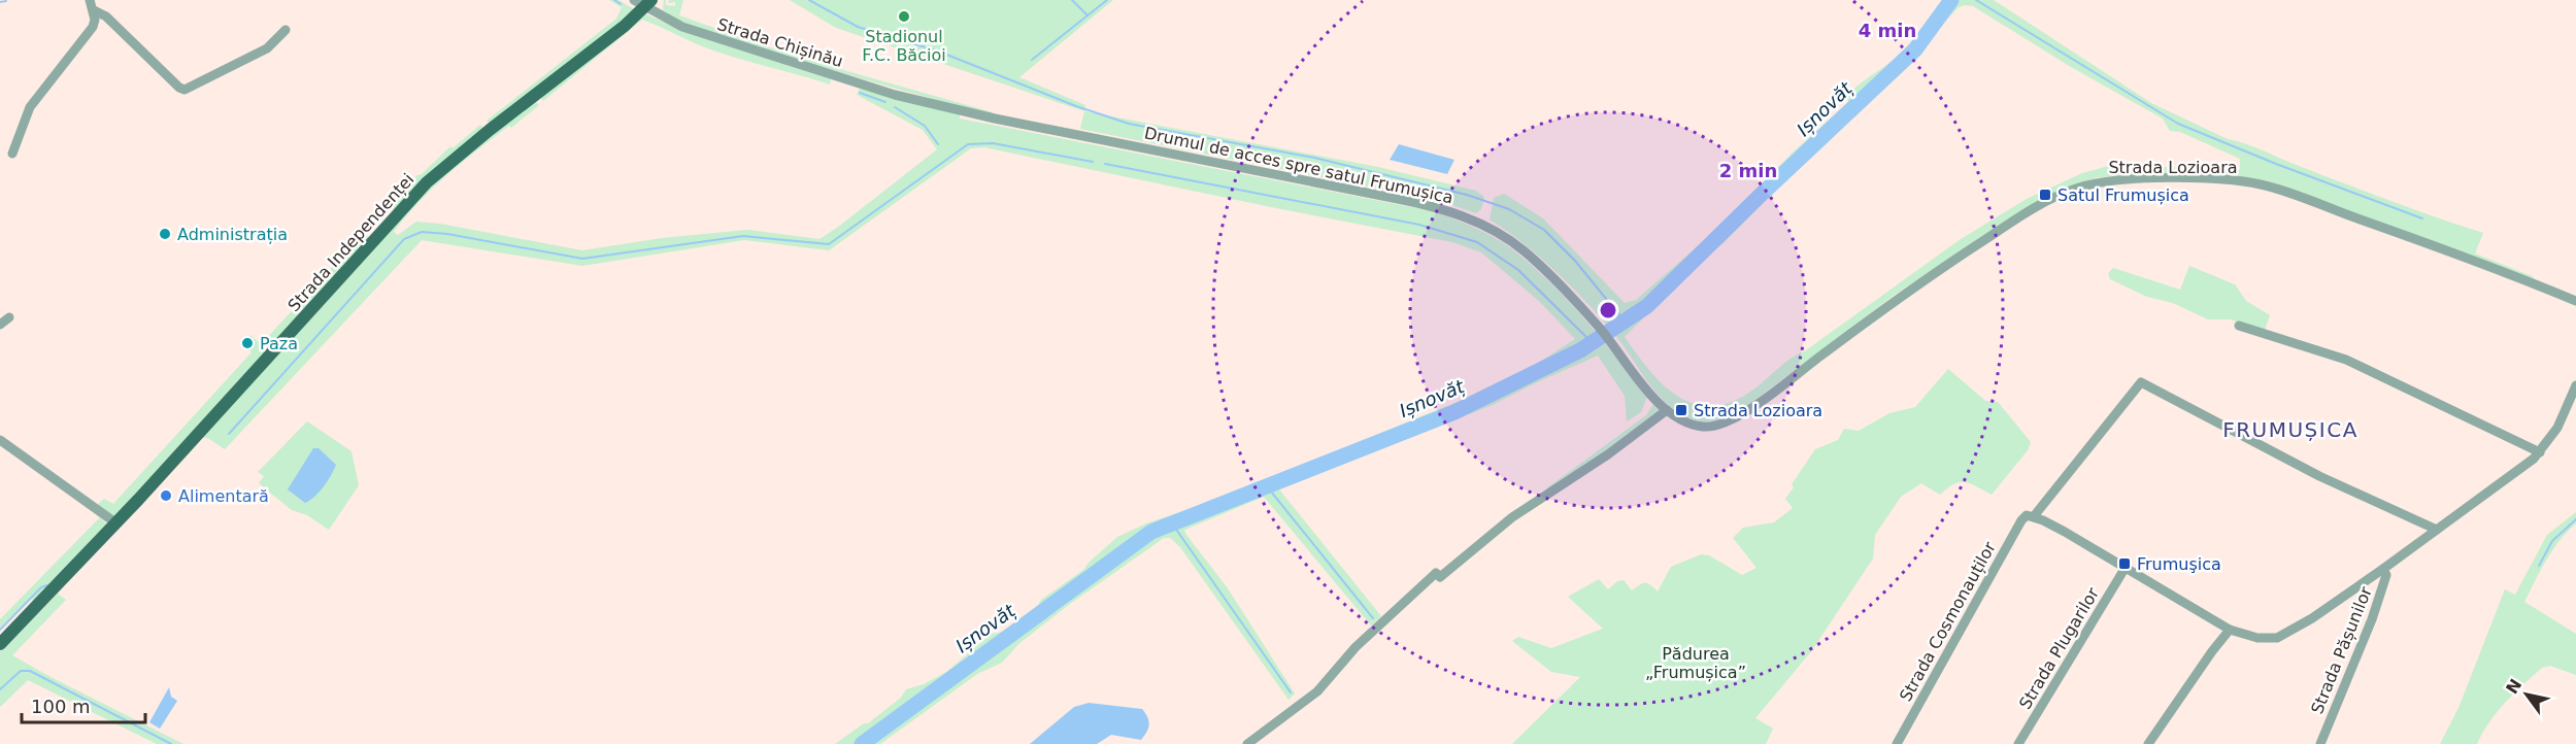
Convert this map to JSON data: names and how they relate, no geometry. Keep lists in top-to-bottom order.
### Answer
{
  "streets": {
    "main road": ["Strada Independenței"],
    "street": [
      "Strada Chișinău",
      "Drumul de acces spre satul Frumușica",
      "Strada Lozioara",
      "Strada Cosmonauților",
      "Strada Plugarilor",
      "Strada Pășunilor"
    ]
  },
  "crossings": [
    ["Strada Chișinău", "Drumul de acces spre satul Frumușica"],
    ["Strada Chișinău", "Strada Independenței"],
    ["Drumul de acces spre satul Frumușica", "Strada Lozioara"]
  ],
  "districts": ["FRUMUȘICA"],
  "water": ["Ișnovăț"],
  "parks": ["Pădurea „Frumușica”"],
  "places": {
    "other": [
      "Stadionul F.C. Băcioi",
      "Administrația",
      "Paza",
      "Alimentară"
    ],
    "transit": ["Satul Frumușica", "Strada Lozioara", "Frumuşica"]
  },
  "scale_bar": "100 m",
  "north": "top left",
  "rings": ["4 min", "2 min"]
}
